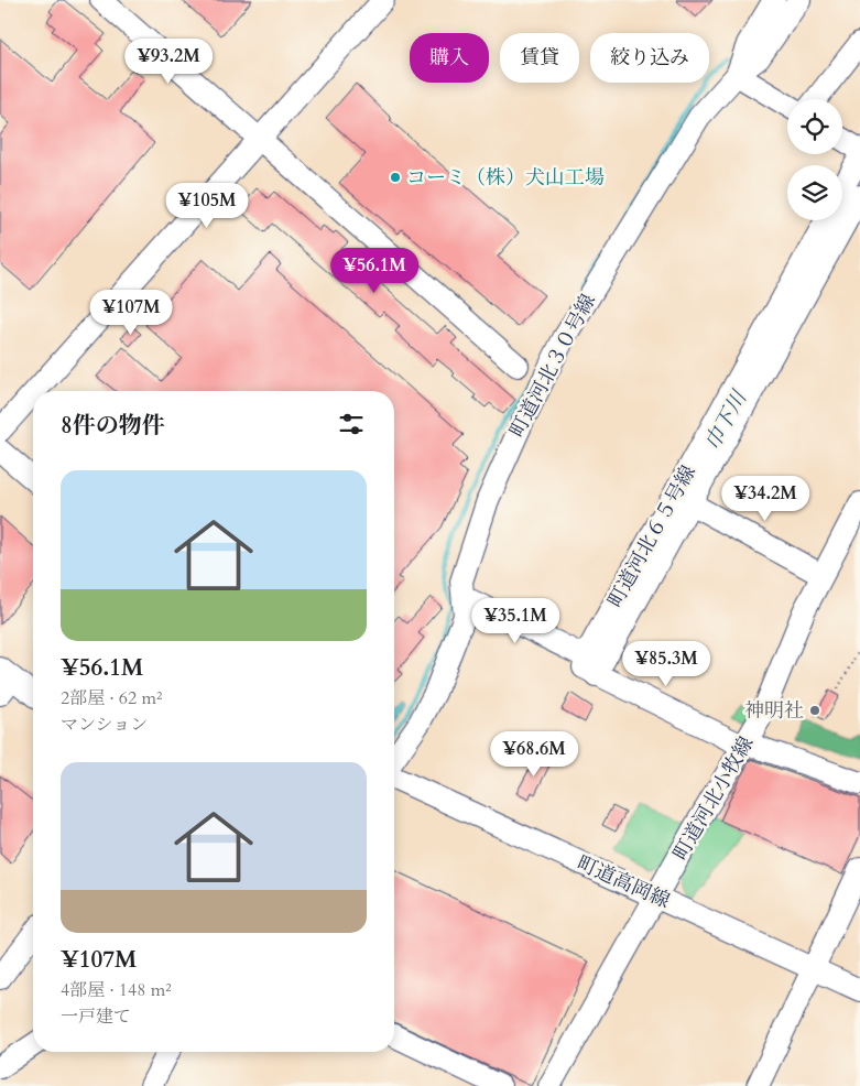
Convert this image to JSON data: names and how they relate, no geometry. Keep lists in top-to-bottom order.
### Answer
{
  "streets": {
    "street": [
      "町道河北３０号線",
      "町道河北６５号線",
      "町道河北小牧線",
      "町道高岡線"
    ]
  },
  "crossings": [
    ["町道河北３０号線", "町道河北６５号線"],
    ["町道河北小牧線", "町道高岡線"]
  ],
  "water": ["巾下川"],
  "places": ["コーミ（株）犬山工場", "神明社"],
  "page": {
    "chip": ["購入", "賃貸", "絞り込み"],
    "price": [
      "¥93.2M",
      "¥105M",
      "¥56.1M",
      "¥107M",
      "¥34.2M",
      "¥35.1M",
      "¥85.3M",
      "¥68.6M"
    ],
    "heading": "8件の物件",
    "list": [
      {
        "name": "¥56.1M",
        "note": "2部屋 · 62 m² · マンション"
      },
      {
        "name": "¥107M",
        "note": "4部屋 · 148 m² · 一戸建て"
      }
    ]
  }
}
